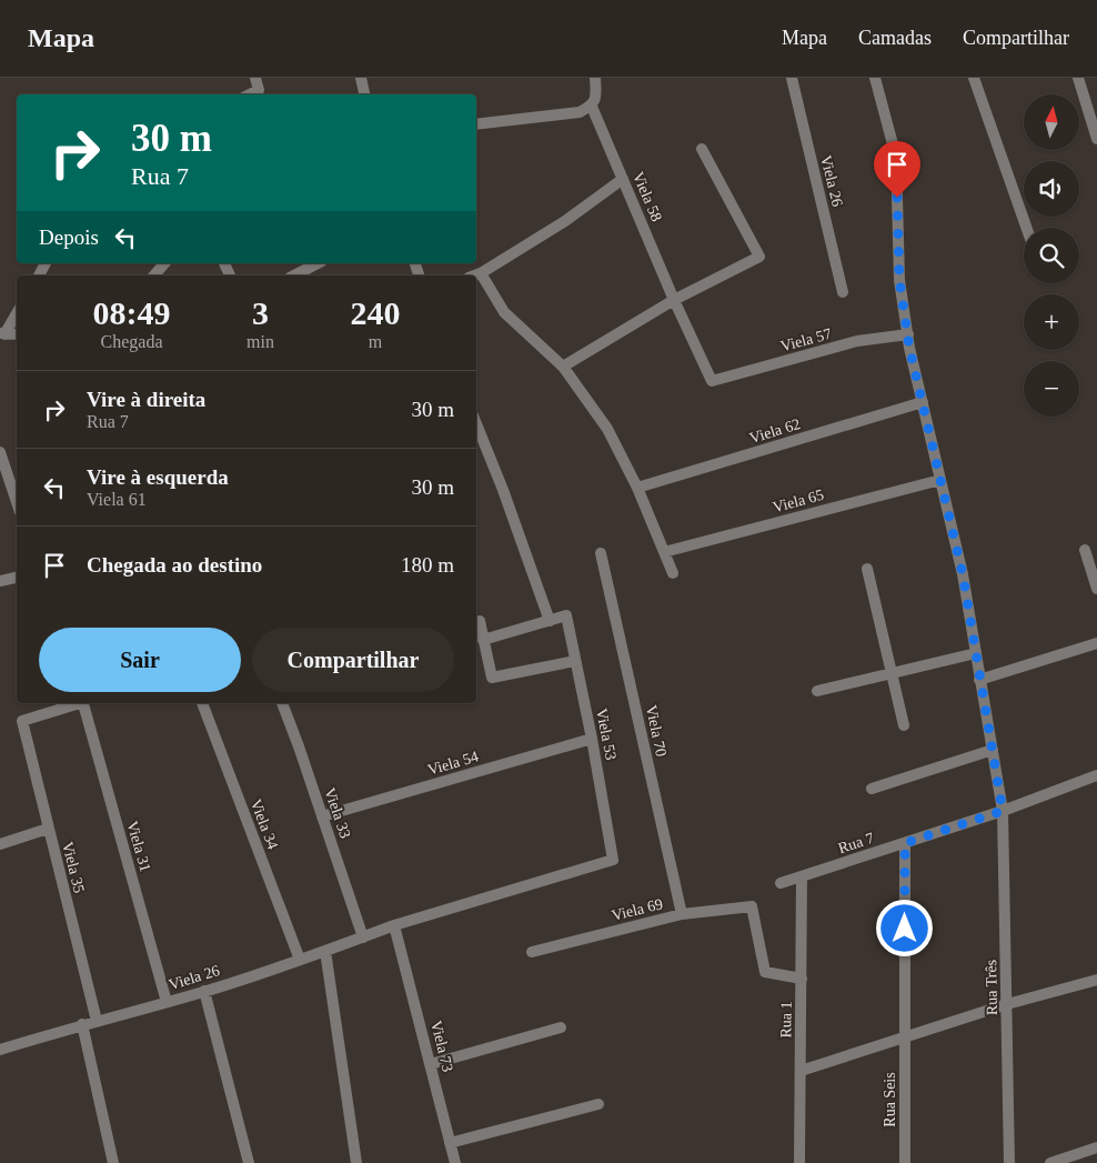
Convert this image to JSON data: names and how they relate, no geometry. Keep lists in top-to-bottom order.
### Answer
{
  "streets": {
    "street": [
      "Viela 26",
      "Viela 58",
      "Viela 57",
      "Viela 62",
      "Viela 65",
      "Viela 70",
      "Viela 53",
      "Viela 54",
      "Viela 33",
      "Viela 34",
      "Rua 7",
      "Viela 31",
      "Viela 35",
      "Viela 69",
      "Rua Três",
      "Rua 1",
      "Viela 73",
      "Rua Seis"
    ]
  },
  "crossings": [
    ["Viela 26", "Viela 53"],
    ["Viela 26", "Viela 33"],
    ["Viela 26", "Viela 34"],
    ["Viela 26", "Viela 31"],
    ["Viela 26", "Viela 35"],
    ["Viela 26", "Viela 73"],
    ["Viela 58", "Viela 57"],
    ["Viela 57", "Rua Três"],
    ["Viela 62", "Rua Três"],
    ["Viela 65", "Rua Três"],
    ["Viela 70", "Viela 69"],
    ["Viela 53", "Viela 54"],
    ["Viela 54", "Viela 33"],
    ["Rua 7", "Rua Três"],
    ["Rua 7", "Rua 1"],
    ["Rua 7", "Rua Seis"],
    ["Viela 69", "Rua 1"]
  ],
  "north": "top",
  "page": {
    "header": "Mapa",
    "nav": ["Mapa", "Camadas", "Compartilhar"],
    "map_buttons": ["+", "−"],
    "turn": ["30 m", "Rua 7"],
    "then": "Depois",
    "eta": [
      "08:49",
      "Chegada",
      "3",
      "min",
      "240",
      "m"
    ],
    "list": [
      {
        "name": "Vire à direita",
        "note": "Rua 7",
        "value": "30 m"
      },
      {
        "name": "Vire à esquerda",
        "note": "Viela 61",
        "value": "30 m"
      },
      {
        "name": "Chegada ao destino",
        "value": "180 m"
      }
    ],
    "buttons": ["Sair", "Compartilhar"]
  }
}
